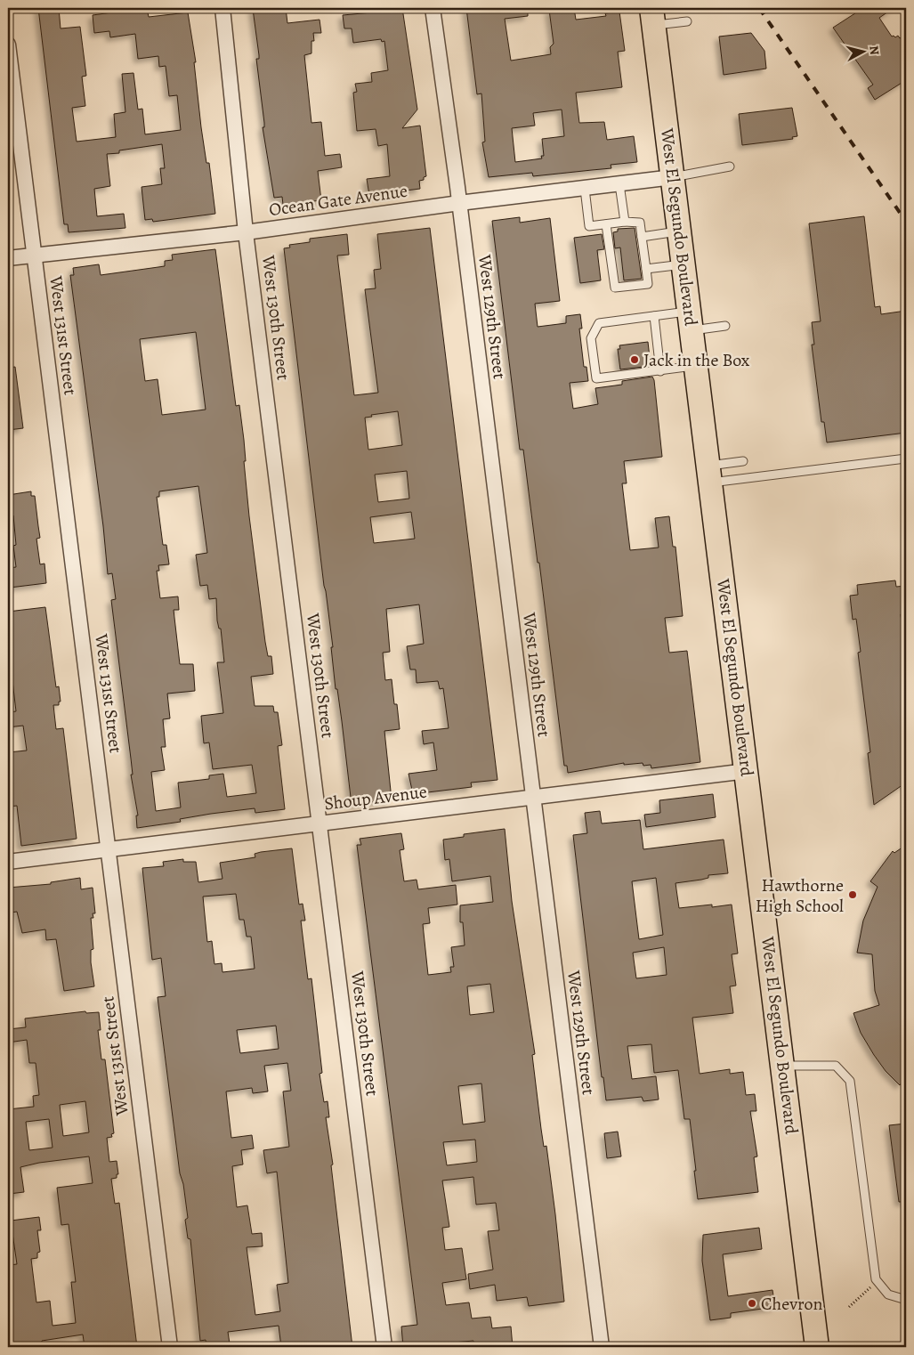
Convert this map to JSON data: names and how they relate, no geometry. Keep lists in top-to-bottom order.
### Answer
{
  "streets": {
    "main road": ["West El Segundo Boulevard"],
    "street": [
      "Ocean Gate Avenue",
      "West 129th Street",
      "West 130th Street",
      "West 131st Street",
      "Shoup Avenue"
    ]
  },
  "crossings": [
    ["Ocean Gate Avenue", "West El Segundo Boulevard"],
    ["Ocean Gate Avenue", "West 129th Street"],
    ["Ocean Gate Avenue", "West 130th Street"],
    ["Ocean Gate Avenue", "West 131st Street"],
    ["West El Segundo Boulevard", "Shoup Avenue"],
    ["West 129th Street", "Shoup Avenue"],
    ["West 130th Street", "Shoup Avenue"],
    ["West 131st Street", "Shoup Avenue"]
  ],
  "places": ["Jack in the Box", "Hawthorne High School", "Chevron"],
  "north": "right"
}
